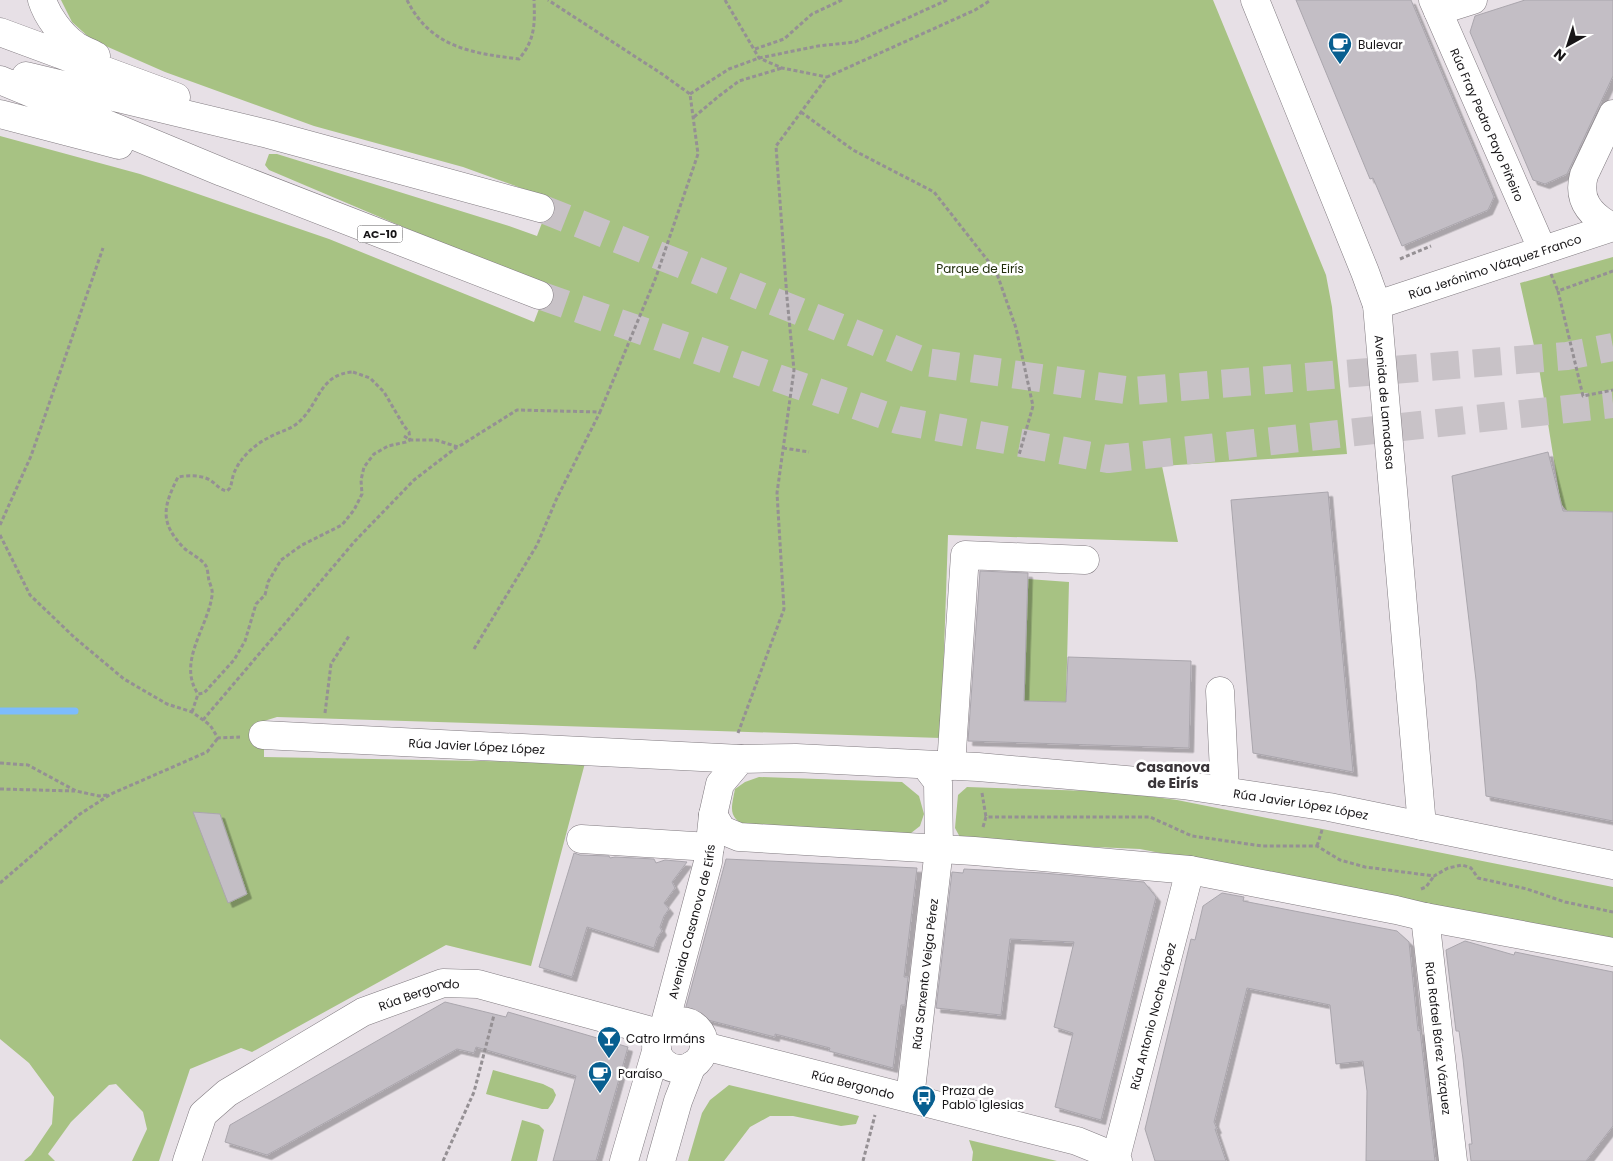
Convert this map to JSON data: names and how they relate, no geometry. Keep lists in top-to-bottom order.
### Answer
{
  "streets": {
    "street": [
      "Rúa Fray Pedro Payo Piñeiro",
      "AC-10",
      "Rúa Jerónimo Vázquez Franco",
      "Avenida de Lamadosa",
      "Rúa Javier López López",
      "Avenida Casanova de Eirís",
      "Rúa Sarxento Veiga Pérez",
      "Rúa Bergondo",
      "Rúa Antonio Noche López",
      "Rúa Rafael Bárez Vázquez"
    ]
  },
  "crossings": [
    ["Rúa Fray Pedro Payo Piñeiro", "Rúa Jerónimo Vázquez Franco"],
    ["Rúa Jerónimo Vázquez Franco", "Avenida de Lamadosa"],
    ["Avenida de Lamadosa", "Rúa Javier López López"],
    ["Avenida Casanova de Eirís", "Rúa Bergondo"],
    ["Rúa Sarxento Veiga Pérez", "Rúa Bergondo"],
    ["Rúa Bergondo", "Rúa Antonio Noche López"]
  ],
  "districts": ["Casanova de Eirís"],
  "parks": ["Parque de Eirís"],
  "places": {
    "cafe": ["Bulevar", "Paraíso"],
    "bar": ["Catro Irmáns"],
    "bus stop": ["Praza de Pablo Iglesias"]
  },
  "north": "bottom left"
}
